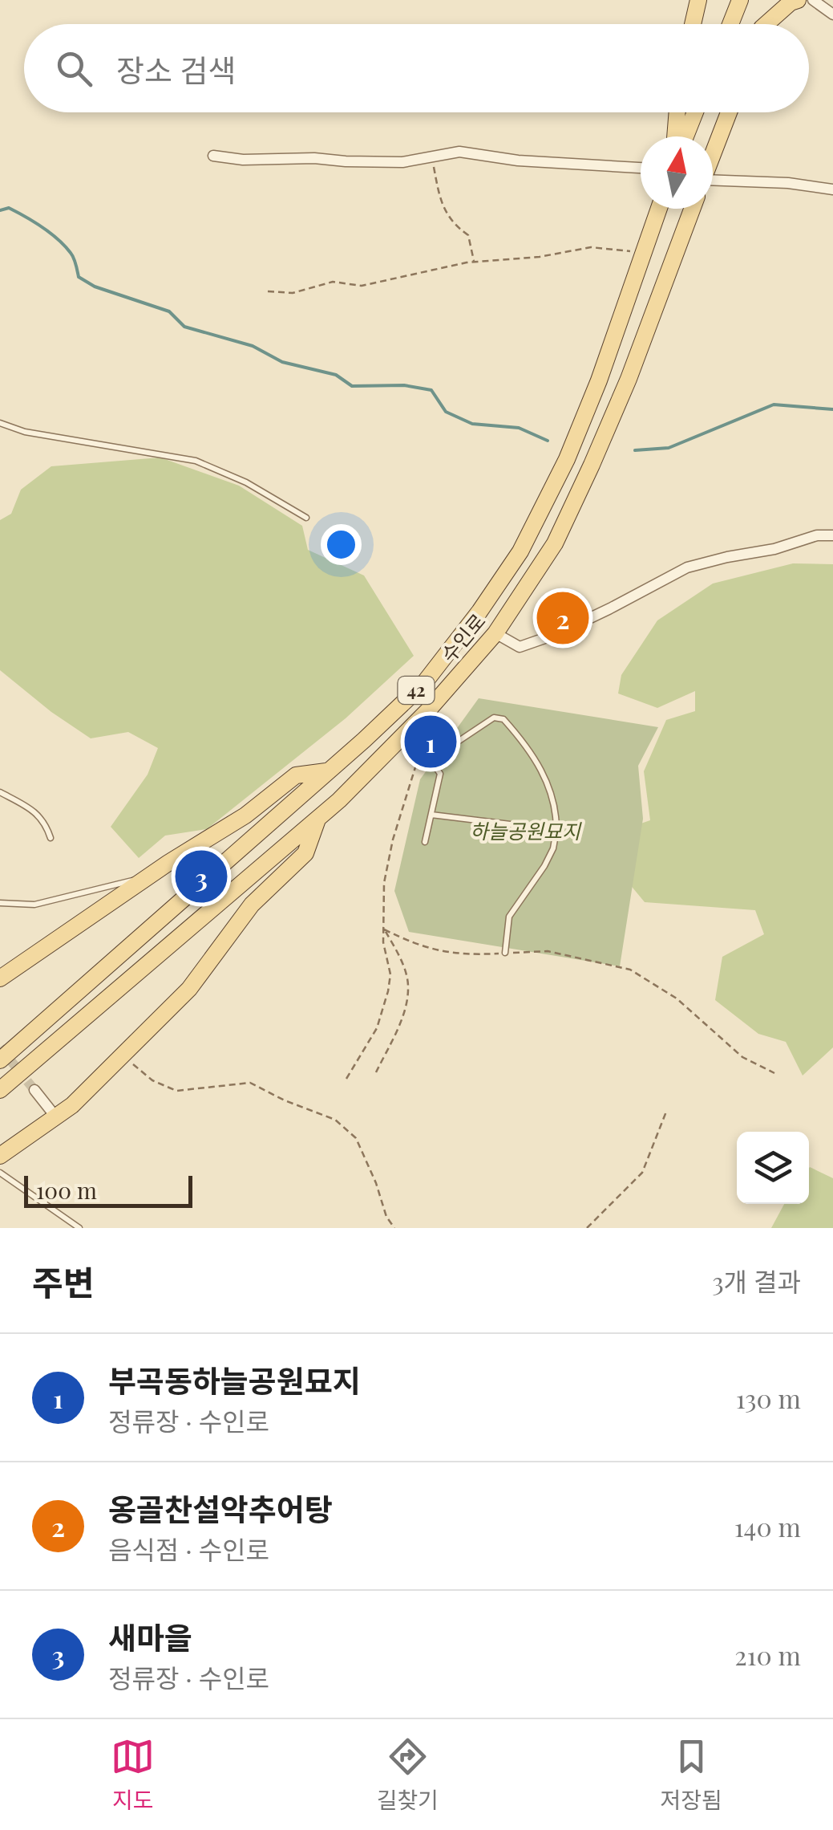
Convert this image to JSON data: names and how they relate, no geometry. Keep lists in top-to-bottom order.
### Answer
{
  "streets": {
    "main road": ["수인로", "42"]
  },
  "parks": ["하늘공원묘지"],
  "scale_bar": "100 m",
  "north": "top",
  "page": {
    "search": "장소 검색",
    "pins": ["2", "1", "3"],
    "scale": "100 m",
    "heading": ["주변", "3개 결과"],
    "list": [
      {
        "mark": "1",
        "name": "부곡동하늘공원묘지",
        "note": "정류장 · 수인로",
        "value": "130 m"
      },
      {
        "mark": "2",
        "name": "옹골찬설악추어탕",
        "note": "음식점 · 수인로",
        "value": "140 m"
      },
      {
        "mark": "3",
        "name": "새마을",
        "note": "정류장 · 수인로",
        "value": "210 m"
      }
    ],
    "nav": ["지도", "길찾기", "저장됨"]
  }
}
